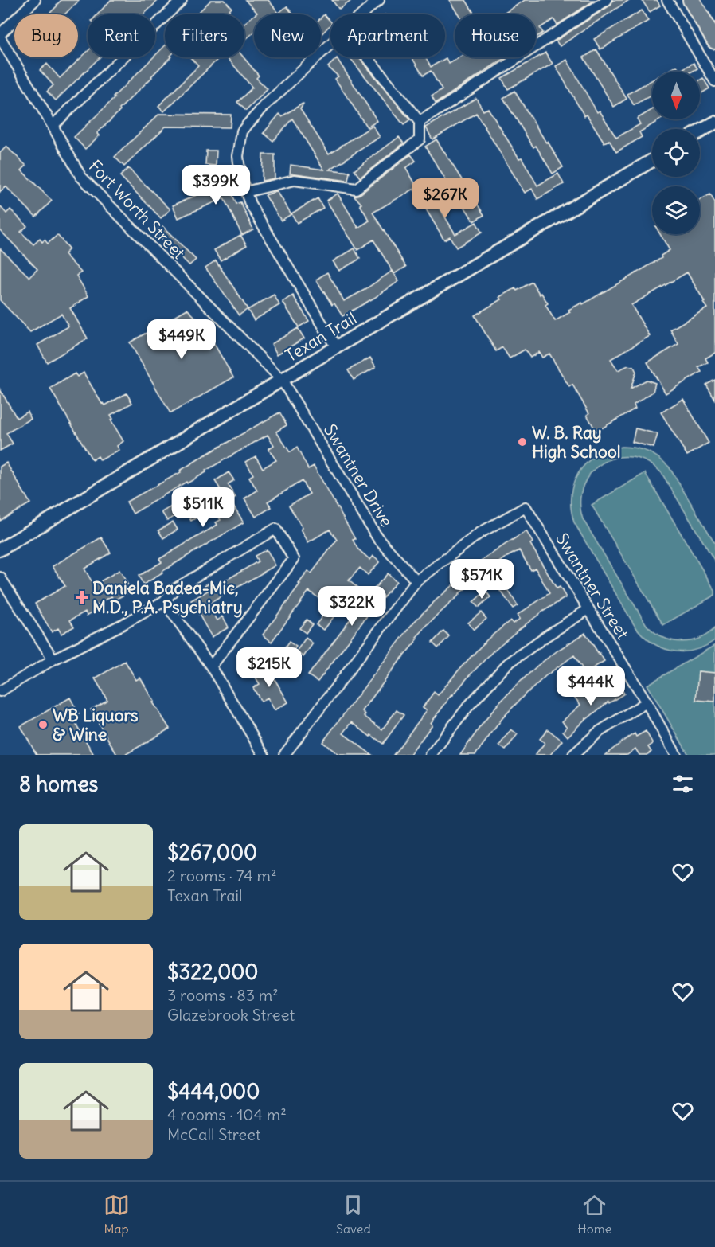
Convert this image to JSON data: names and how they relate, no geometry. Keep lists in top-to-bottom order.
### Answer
{
  "streets": {
    "street": [
      "Fort Worth Street",
      "Texan Trail",
      "Swantner Drive",
      "Swantner Street"
    ]
  },
  "crossings": [
    ["Fort Worth Street", "Texan Trail"],
    ["Fort Worth Street", "Swantner Drive"],
    ["Texan Trail", "Swantner Drive"],
    ["Swantner Drive", "Swantner Street"]
  ],
  "places": {
    "other": ["W. B. Ray High School", "WB Liquors & Wine"],
    "health": ["Daniela Badea-Mic, M.D., P.A. Psychiatry"]
  },
  "north": "bottom",
  "page": {
    "chip": [
      "Buy",
      "Rent",
      "Filters",
      "New",
      "Apartment",
      "House"
    ],
    "price": [
      "$399K",
      "$267K",
      "$449K",
      "$511K",
      "$571K",
      "$322K",
      "$215K",
      "$444K"
    ],
    "heading": "8 homes",
    "list": [
      {
        "name": "$267,000",
        "note": "2 rooms · 74 m² · Texan Trail"
      },
      {
        "name": "$322,000",
        "note": "3 rooms · 83 m² · Glazebrook Street"
      },
      {
        "name": "$444,000",
        "note": "4 rooms · 104 m² · McCall Street"
      }
    ],
    "tabs": ["Map", "Saved", "Home"]
  }
}
